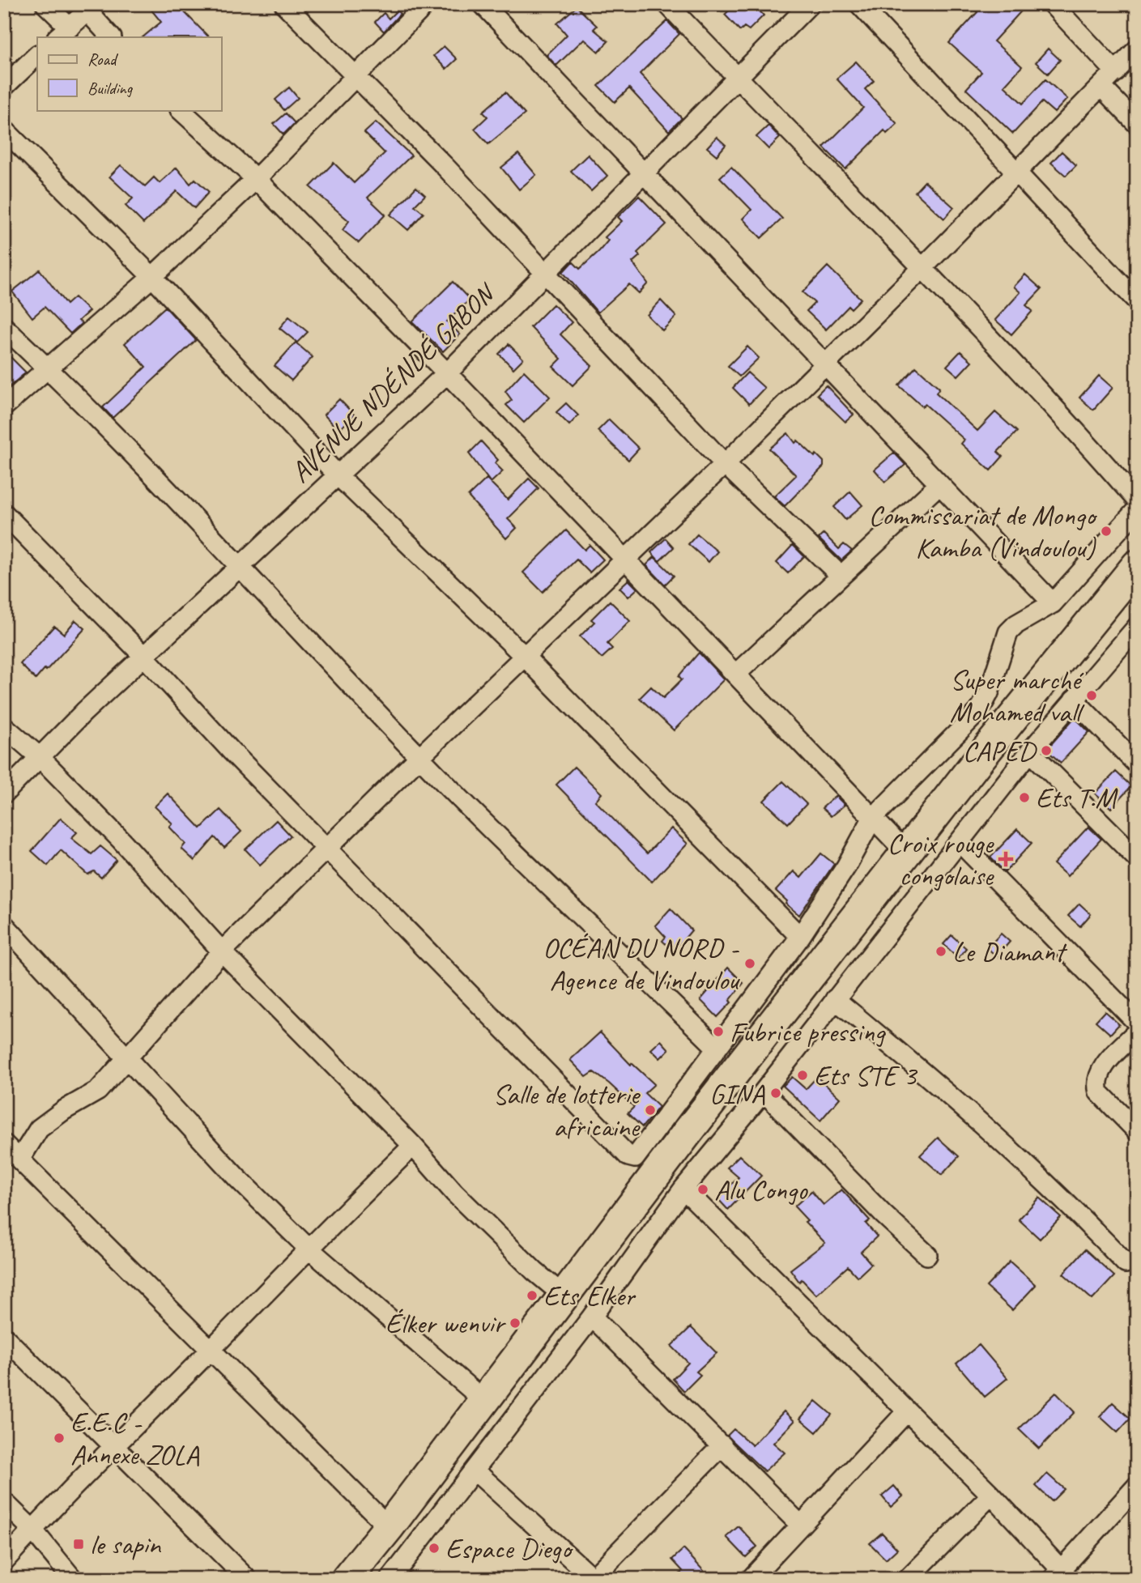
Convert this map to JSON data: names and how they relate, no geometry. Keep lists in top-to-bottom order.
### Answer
{
  "streets": {
    "street": ["AVENUE NDÉNDÉ GABON"]
  },
  "places": {
    "other": [
      "Commissariat de Mongo Kamba (Vindoulou)",
      "Super marché Mohamed vall",
      "CAPED",
      "Ets T.M",
      "Le Diamant",
      "OCÉAN DU NORD - Agence de Vindoulou",
      "Fubrice pressing",
      "Ets STE 3",
      "GINA",
      "Salle de lotterie africaine",
      "Alu Congo",
      "Ets Elker",
      "Élker wenvir",
      "E.E.C - Annexe ZOLA",
      "Espace Diego"
    ],
    "health": ["Croix rouge congolaise"],
    "transit": ["le sapin"]
  },
  "legend": ["Road", "Building"]
}
